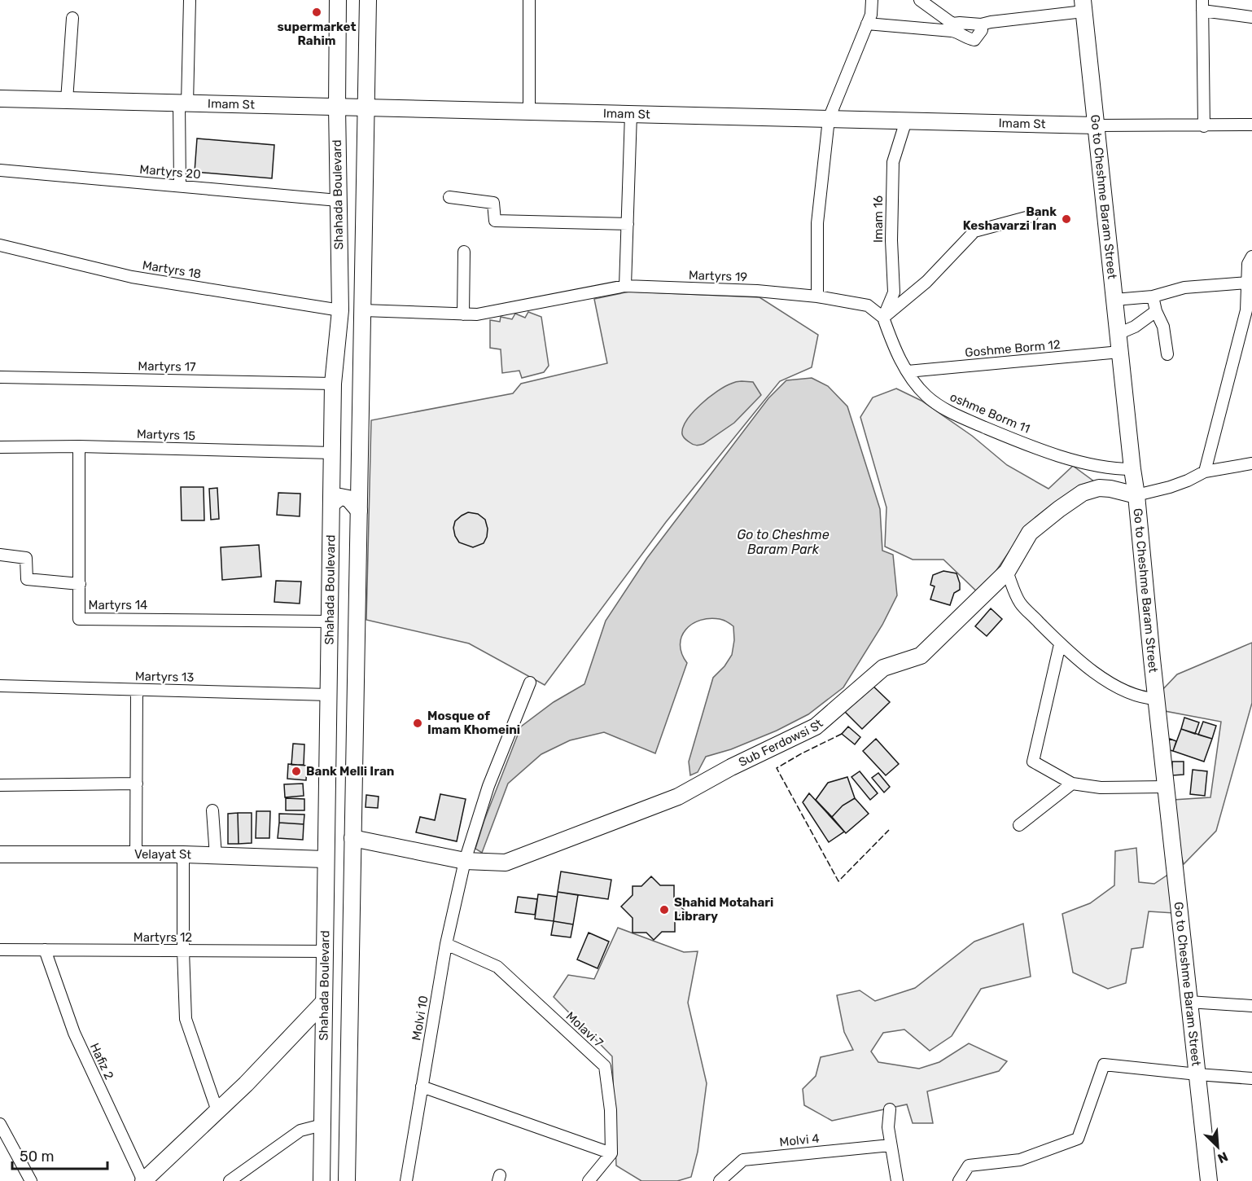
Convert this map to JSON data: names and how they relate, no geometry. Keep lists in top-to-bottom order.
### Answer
{
  "streets": {
    "main road": [
      "Imam St",
      "Shahada Boulevard",
      "Go to Cheshme Baram Street",
      "Sub Ferdowsi St",
      "Velayat St"
    ],
    "street": [
      "Martyrs 20",
      "Imam 16",
      "Martyrs 18",
      "Martyrs 19",
      "Goshme Borm 12",
      "Martyrs 17",
      "oshme Borm 11",
      "Martyrs 15",
      "Martyrs 14",
      "Martyrs 13",
      "Martyrs 12",
      "Molvi 10",
      "Molavi 7",
      "Hafiz 2",
      "Molvi 4"
    ]
  },
  "crossings": [
    ["Imam St", "Shahada Boulevard"],
    ["Imam St", "Go to Cheshme Baram Street"],
    ["Imam St", "Imam 16"],
    ["Martyrs 20", "Shahada Boulevard"],
    ["Shahada Boulevard", "Martyrs 18"],
    ["Shahada Boulevard", "Martyrs 19"],
    ["Shahada Boulevard", "Martyrs 17"],
    ["Shahada Boulevard", "Martyrs 15"],
    ["Shahada Boulevard", "Martyrs 14"],
    ["Shahada Boulevard", "Martyrs 13"],
    ["Shahada Boulevard", "Sub Ferdowsi St"],
    ["Shahada Boulevard", "Velayat St"],
    ["Shahada Boulevard", "Martyrs 12"],
    ["Go to Cheshme Baram Street", "Goshme Borm 12"],
    ["Go to Cheshme Baram Street", "oshme Borm 11"],
    ["Go to Cheshme Baram Street", "Sub Ferdowsi St"],
    ["Imam 16", "Martyrs 19"],
    ["Imam 16", "oshme Borm 11"],
    ["Martyrs 19", "oshme Borm 11"],
    ["Goshme Borm 12", "oshme Borm 11"],
    ["Martyrs 15", "Martyrs 14"],
    ["Sub Ferdowsi St", "Molvi 10"],
    ["Martyrs 12", "Hafiz 2"],
    ["Molvi 10", "Molavi 7"]
  ],
  "water": ["Go to Cheshme Baram Park"],
  "places": [
    "supermarket Rahim",
    "Bank Keshavarzi Iran",
    "Mosque of Imam Khomeini",
    "Bank Melli Iran",
    "Shahid Motahari Library"
  ],
  "scale_bar": "50 m",
  "north": "bottom right"
}
